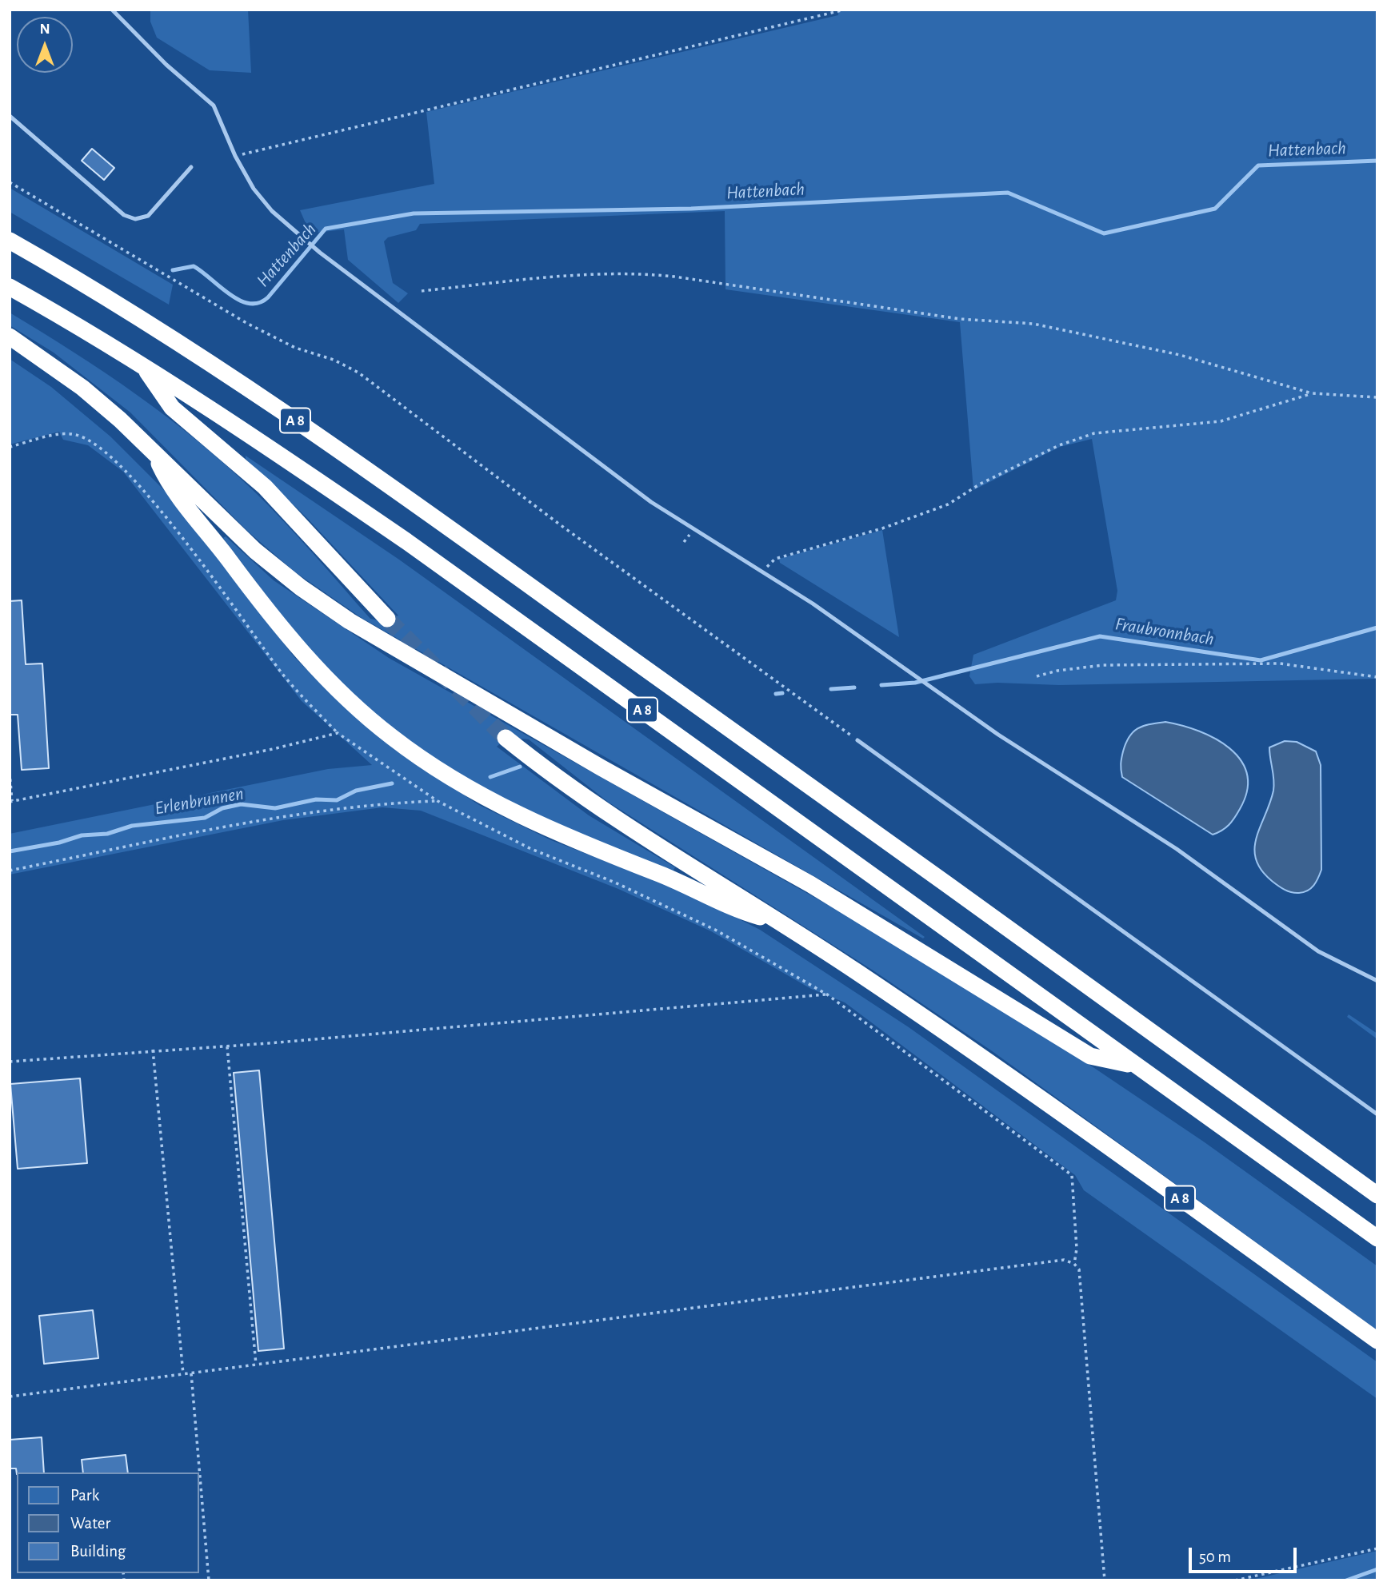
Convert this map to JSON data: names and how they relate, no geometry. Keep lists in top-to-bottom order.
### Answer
{
  "streets": {
    "highway": ["A 8"]
  },
  "water": ["Hattenbach", "Fraubronnbach", "Erlenbrunnen"],
  "legend": ["Park", "Water", "Building"],
  "scale_bar": "50 m",
  "north": "top"
}
